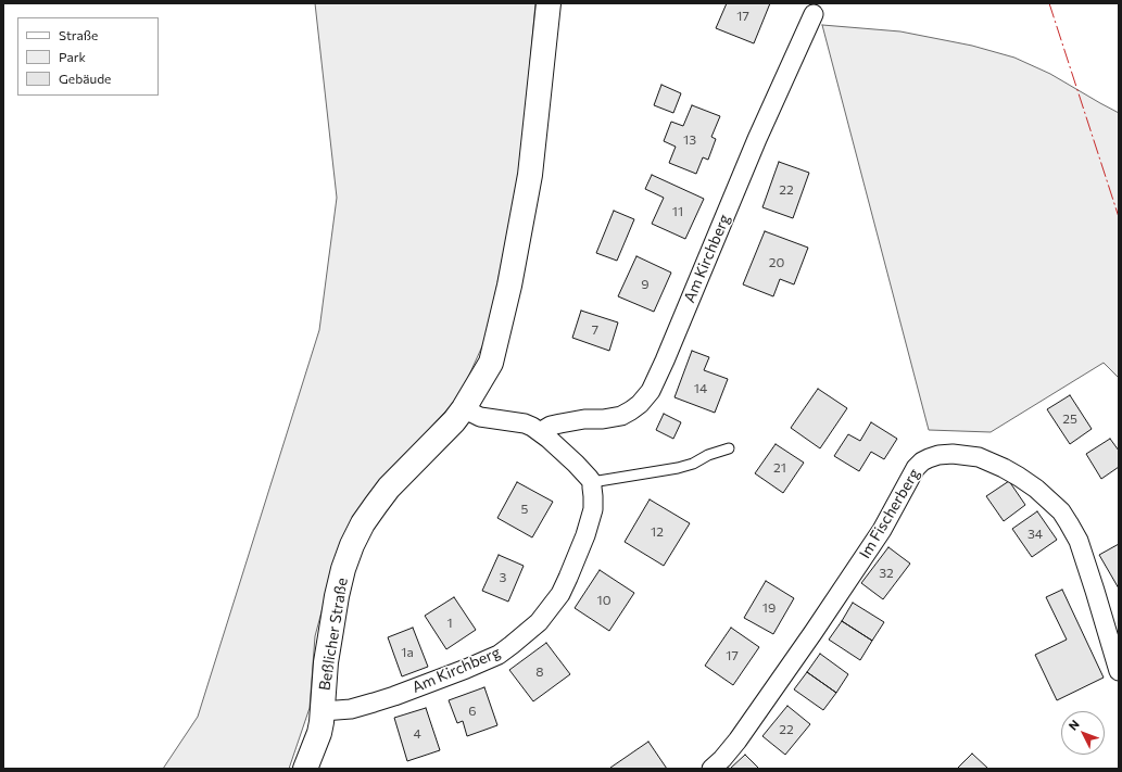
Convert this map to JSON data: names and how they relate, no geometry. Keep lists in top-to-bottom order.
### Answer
{
  "streets": {
    "main road": ["Beßlicher Straße"],
    "street": ["Am Kirchberg", "Im Fischerberg"]
  },
  "crossings": [
    ["Am Kirchberg", "Beßlicher Straße"]
  ],
  "house_numbers": [
    "17",
    "13",
    "22",
    "11",
    "20",
    "9",
    "7",
    "14",
    "25",
    "21",
    "5",
    "12",
    "34",
    "32",
    "3",
    "10",
    "19",
    "1",
    "1a",
    "17",
    "8",
    "6",
    "22",
    "4"
  ],
  "legend": ["Straße", "Park", "Gebäude"],
  "north": "top left"
}
